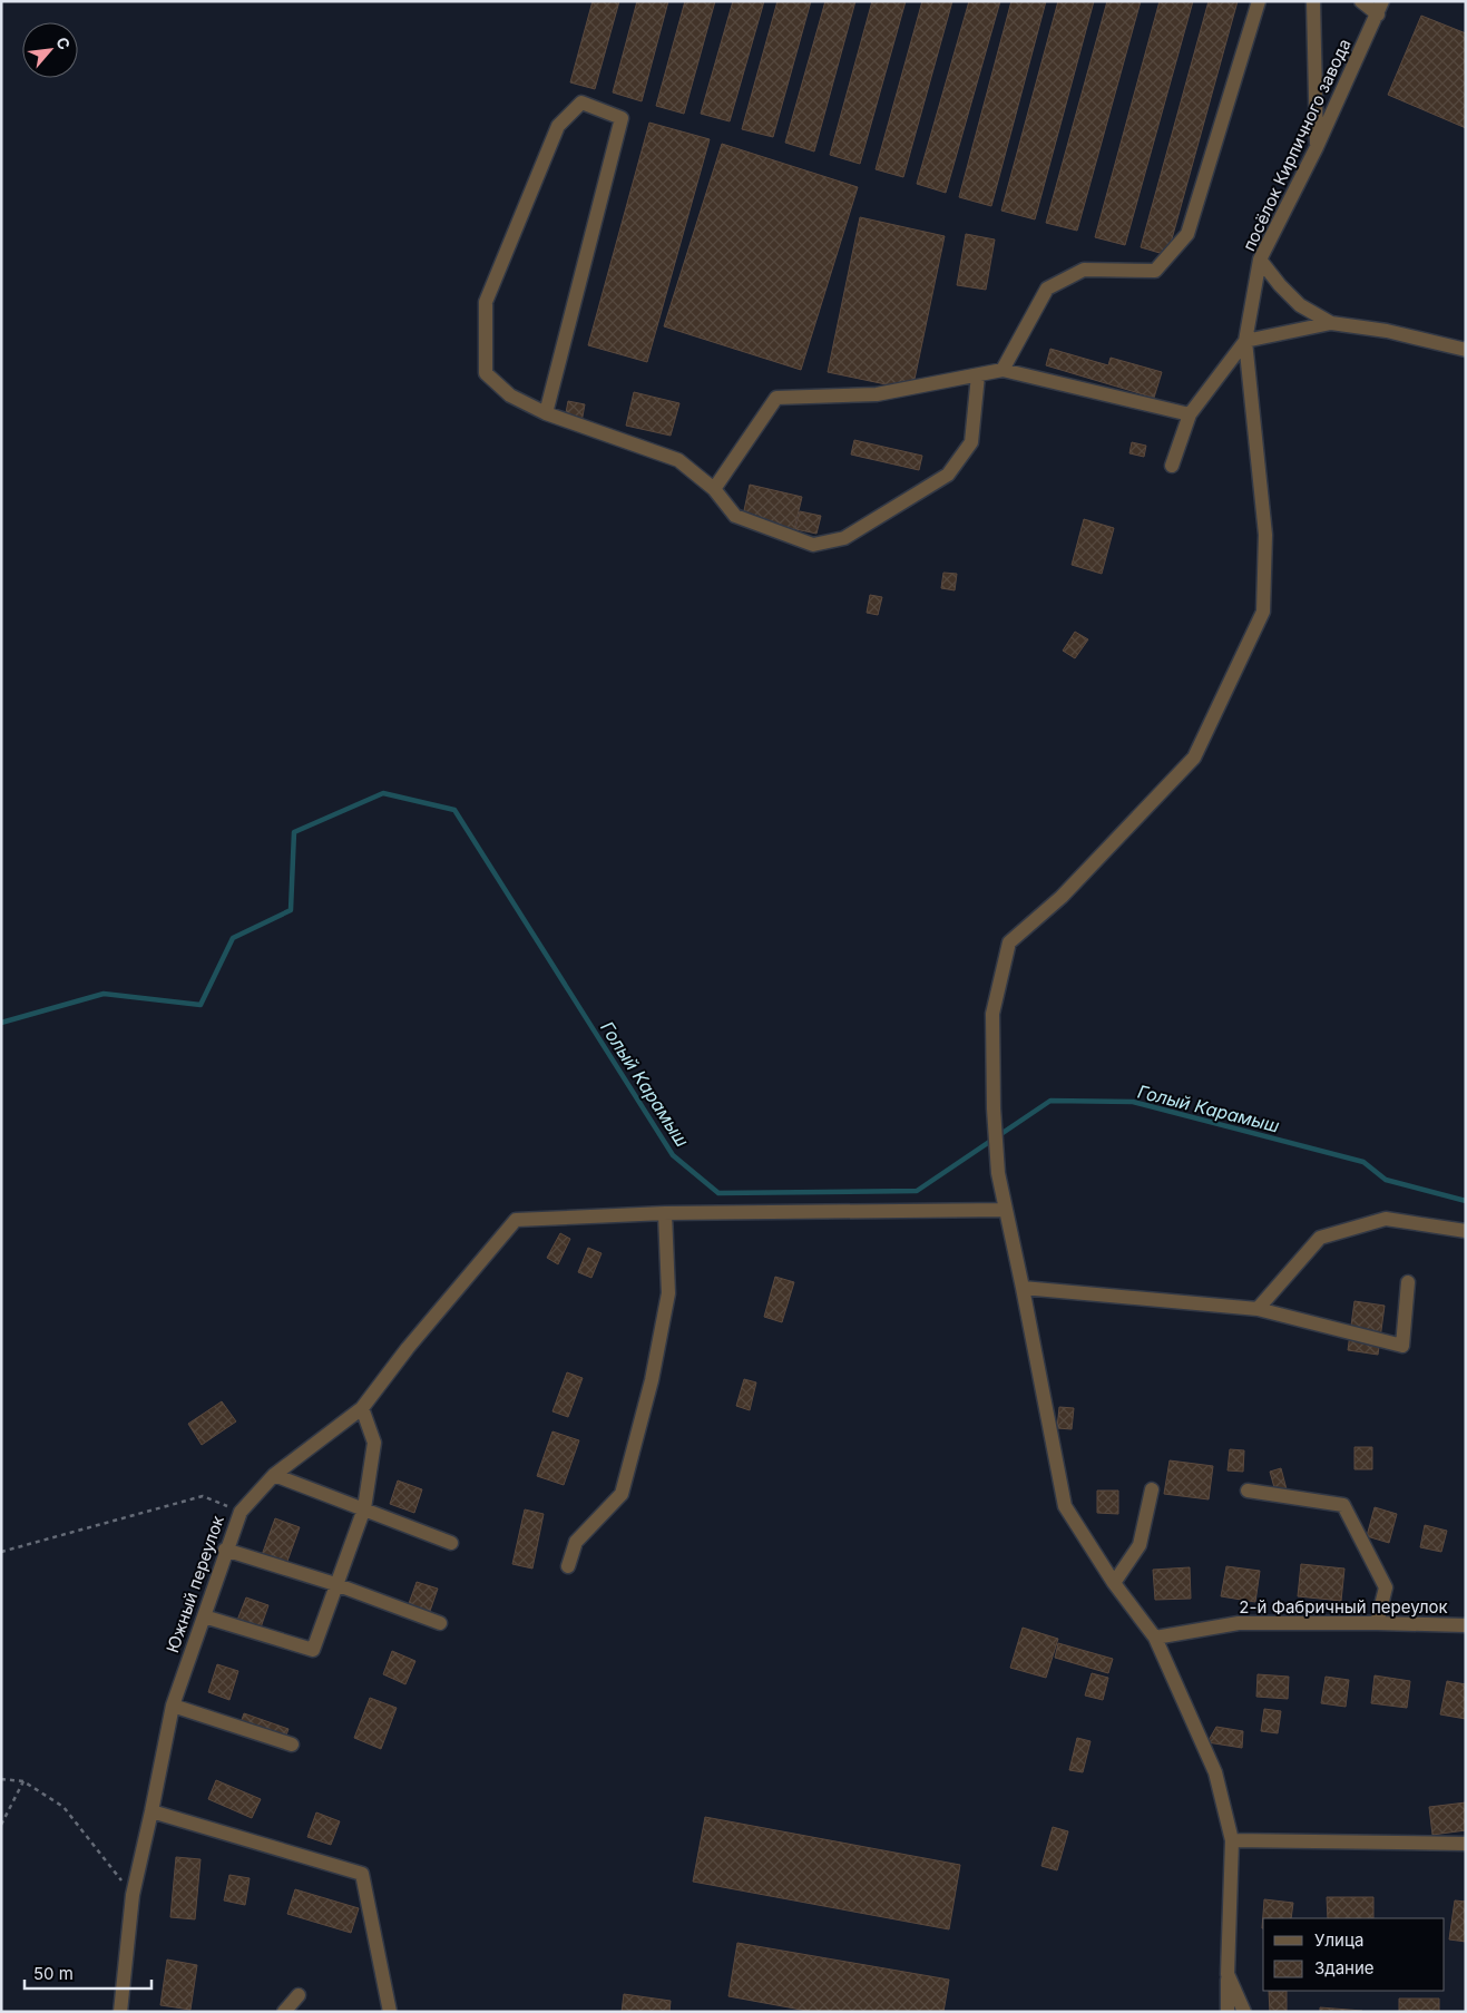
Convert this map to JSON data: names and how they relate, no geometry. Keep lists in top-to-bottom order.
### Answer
{
  "streets": {
    "street": ["посёлок Кирпичного завода", "Южный переулок", "2-й Фабричный переулок"]
  },
  "water": ["Голый Карамыш"],
  "legend": ["Улица", "Здание"],
  "scale_bar": "50 m",
  "north": "top right"
}
